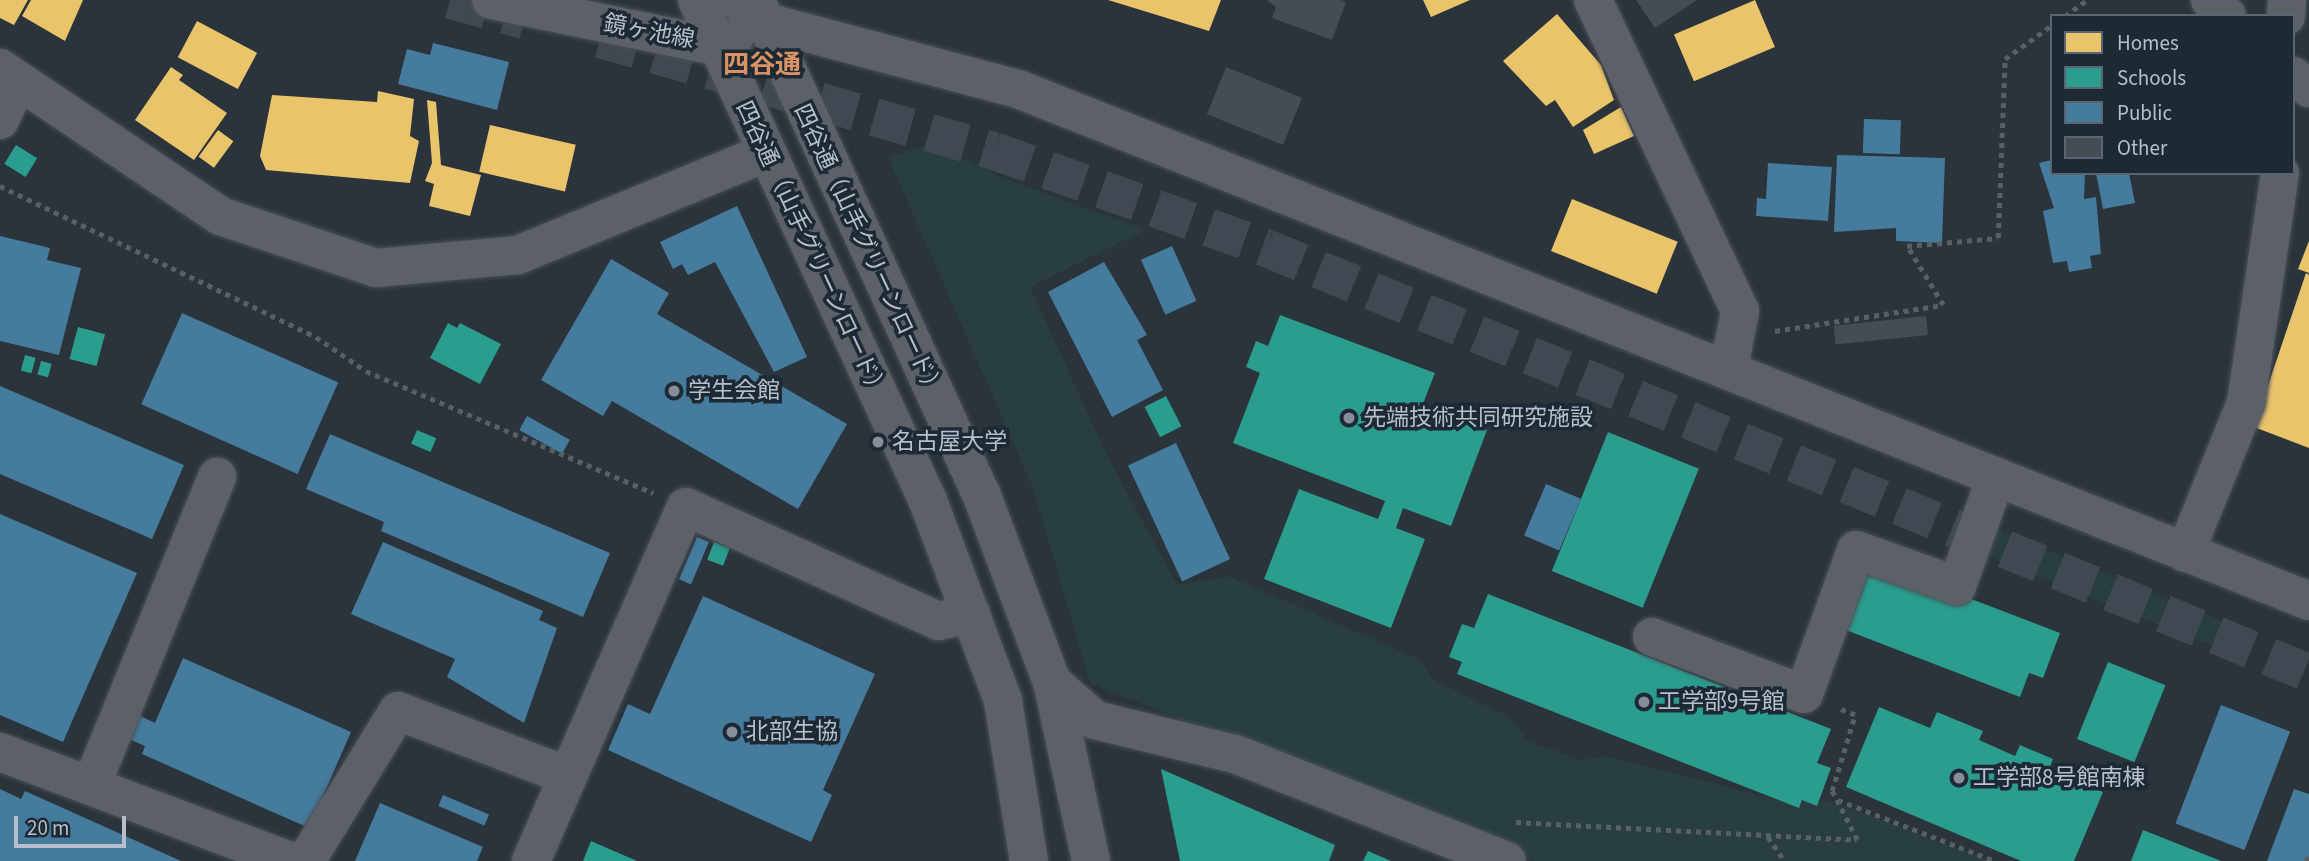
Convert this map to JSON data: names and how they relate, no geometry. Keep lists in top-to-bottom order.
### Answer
{
  "streets": {
    "street": ["鏡ヶ池線", "四谷通 （山手グリーンロード）", "四谷通（山手グリーンロード）"]
  },
  "crossings": [
    ["鏡ヶ池線", "四谷通 （山手グリーンロード）"],
    ["鏡ヶ池線", "四谷通（山手グリーンロード）"]
  ],
  "districts": ["四谷通"],
  "places": [
    "学生会館",
    "先端技術共同研究施設",
    "名古屋大学",
    "工学部9号館",
    "北部生協",
    "工学部8号館南棟"
  ],
  "legend": [
    "Homes",
    "Schools",
    "Public",
    "Other"
  ],
  "scale_bar": "20 m"
}
